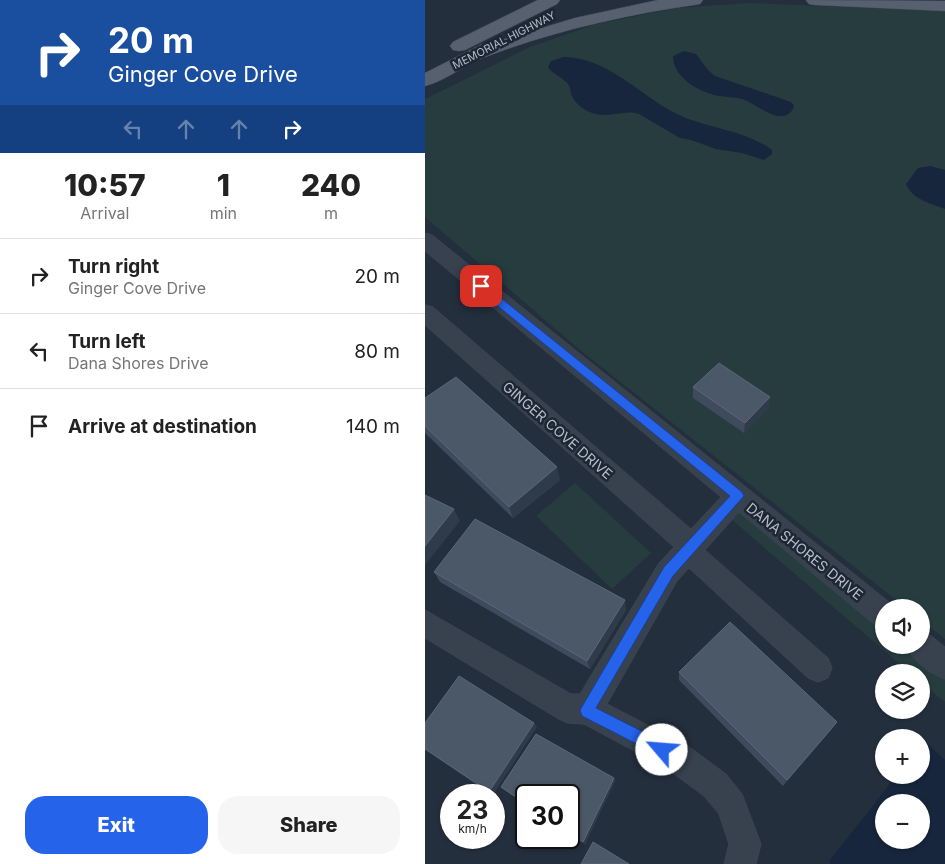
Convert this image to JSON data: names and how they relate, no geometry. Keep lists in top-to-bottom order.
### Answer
{
  "streets": {
    "main road": ["MEMORIAL HIGHWAY"],
    "street": ["GINGER COVE DRIVE", "DANA SHORES DRIVE"]
  },
  "page": {
    "turn": ["20 m", "Ginger Cove Drive"],
    "eta": [
      "10:57",
      "Arrival",
      "1",
      "min",
      "240",
      "m"
    ],
    "list": [
      {
        "name": "Turn right",
        "note": "Ginger Cove Drive",
        "value": "20 m"
      },
      {
        "name": "Turn left",
        "note": "Dana Shores Drive",
        "value": "80 m"
      },
      {
        "name": "Arrive at destination",
        "value": "140 m"
      }
    ],
    "map_buttons": ["+", "−"],
    "speed": "23 km/h",
    "limit": "30",
    "buttons": ["Exit", "Share"]
  }
}
